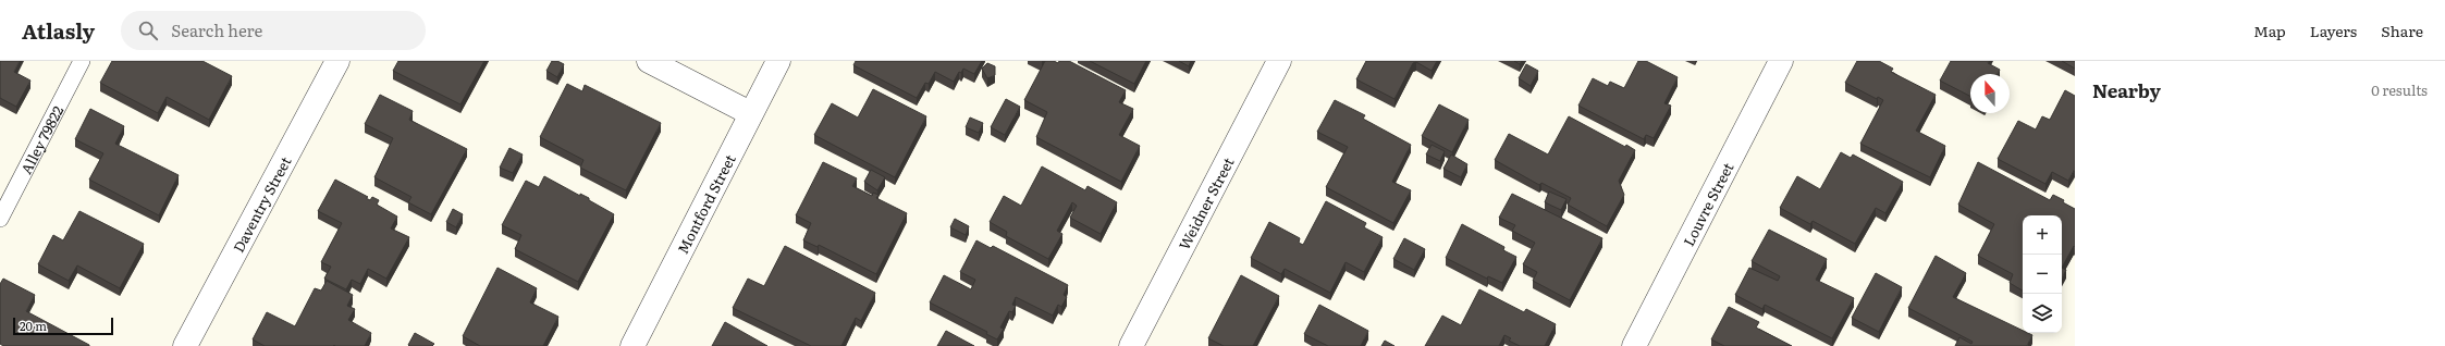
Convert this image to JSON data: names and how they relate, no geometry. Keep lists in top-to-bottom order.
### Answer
{
  "streets": {
    "street": [
      "Daventry Street",
      "Montford Street",
      "Weidner Street",
      "Louvre Street"
    ],
    "lane": ["Alley 79822"]
  },
  "scale_bar": "20 m",
  "north": "top",
  "page": {
    "header": "Atlasly",
    "search": "Search here",
    "nav": ["Map", "Layers", "Share"],
    "heading": ["Nearby", "0 results"],
    "map_buttons": ["+", "−"],
    "scale": "20 m"
  }
}
